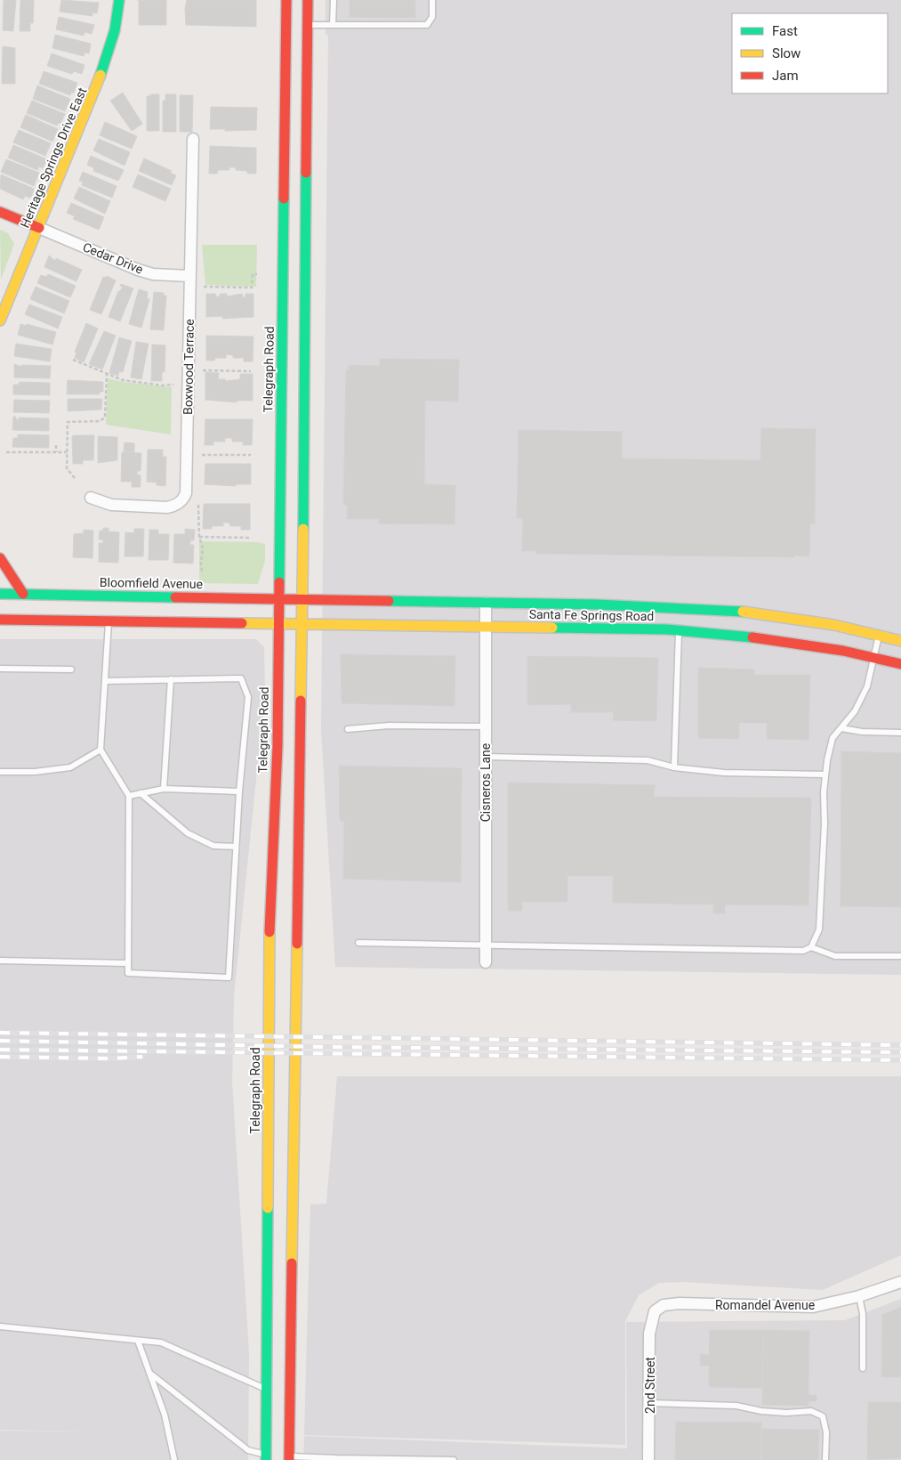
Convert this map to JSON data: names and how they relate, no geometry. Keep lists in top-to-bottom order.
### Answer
{
  "streets": {
    "main road": [
      "Heritage Springs Drive East",
      "Telegraph Road",
      "Bloomfield Avenue",
      "Santa Fe Springs Road"
    ],
    "street": [
      "Cedar Drive",
      "Boxwood Terrace",
      "Cisneros Lane",
      "Romandel Avenue",
      "2nd Street"
    ]
  },
  "crossings": [
    ["Heritage Springs Drive East", "Cedar Drive"],
    ["Cedar Drive", "Boxwood Terrace"],
    ["Telegraph Road", "Bloomfield Avenue"],
    ["Telegraph Road", "Santa Fe Springs Road"],
    ["Bloomfield Avenue", "Santa Fe Springs Road"],
    ["Santa Fe Springs Road", "Cisneros Lane"],
    ["Romandel Avenue", "2nd Street"]
  ],
  "legend": ["Fast", "Slow", "Jam"]
}
